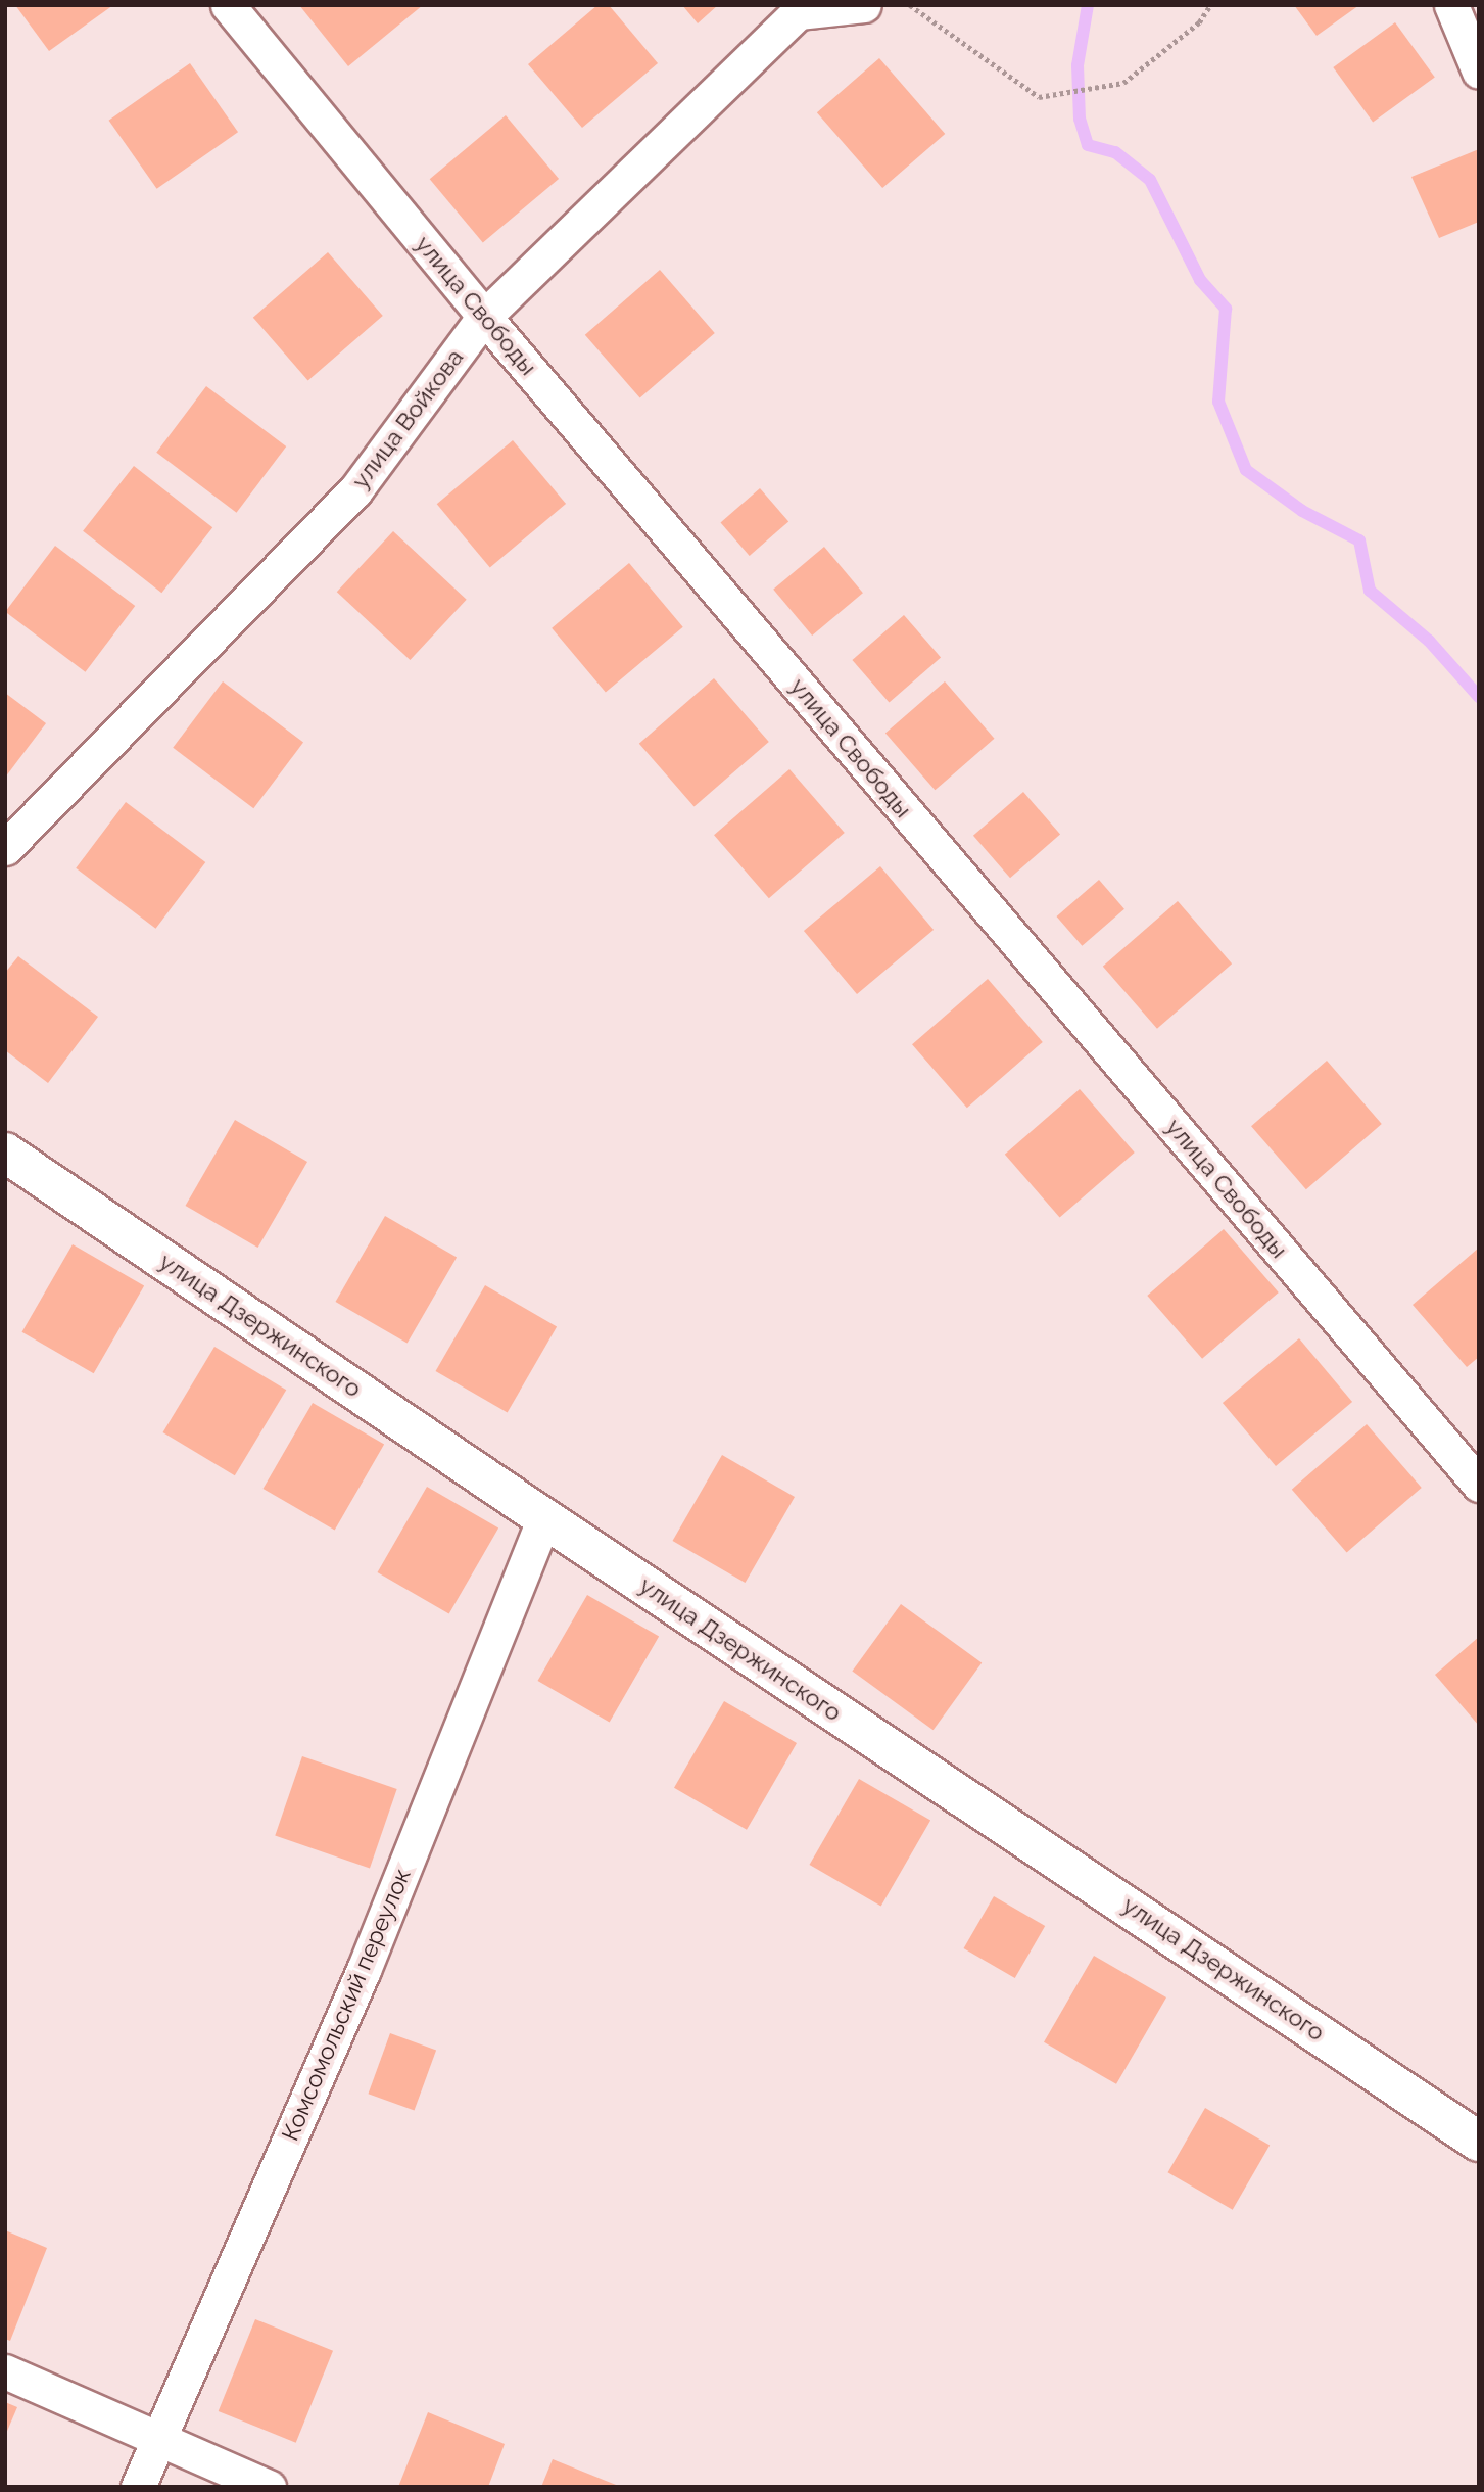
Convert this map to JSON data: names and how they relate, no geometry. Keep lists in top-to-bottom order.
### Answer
{
  "streets": {
    "street": [
      "улица Свободы",
      "улица Войкова",
      "улица Дзержинского",
      "Комсомольский переулок"
    ]
  },
  "crossings": [
    ["улица Свободы", "улица Войкова"],
    ["улица Дзержинского", "Комсомольский переулок"]
  ]
}
